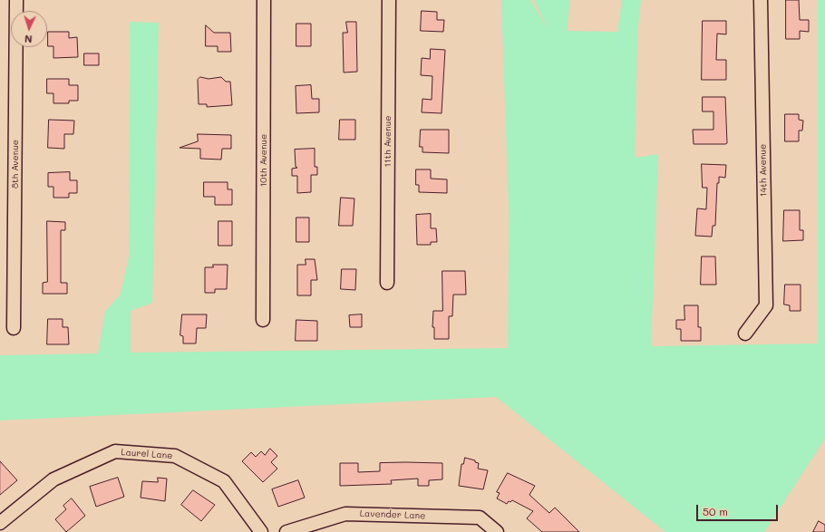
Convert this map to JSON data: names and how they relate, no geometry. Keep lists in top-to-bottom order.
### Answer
{
  "streets": {
    "street": [
      "11th Avenue",
      "10th Avenue",
      "8th Avenue",
      "14th Avenue",
      "Laurel Lane",
      "Lavender Lane"
    ]
  },
  "scale_bar": "50 m",
  "north": "bottom"
}
